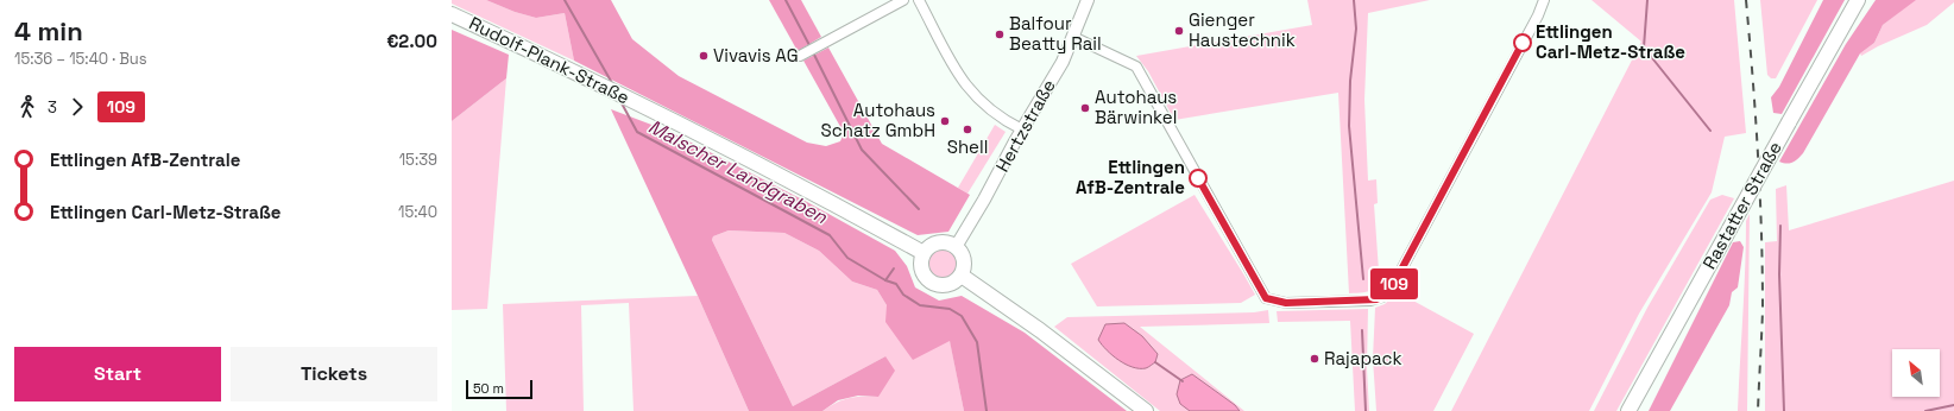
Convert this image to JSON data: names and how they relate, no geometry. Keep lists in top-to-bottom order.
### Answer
{
  "streets": {
    "main road": ["Rudolf-Plank-Straße", "Rastatter Straße"],
    "street": ["Hertzstraße"]
  },
  "crossings": [
    ["Rudolf-Plank-Straße", "Hertzstraße"]
  ],
  "water": ["Malscher Landgraben"],
  "places": [
    "Gienger Haustechnik",
    "Balfour Beatty Rail",
    "Ettlingen Carl-Metz-Straße",
    "Vivavis AG",
    "Autohaus Bärwinkel",
    "Autohaus Schatz GmbH",
    "Shell",
    "Ettlingen AfB-Zentrale",
    "Rajapack"
  ],
  "lines": ["bus line 109"],
  "scale_bar": "50 m",
  "north": "top left",
  "page": {
    "heading": ["4 min", "15:36 – 15:40 · Bus", "€2.00"],
    "on_map": "109",
    "legs": ["3", "109"],
    "list": [
      {
        "name": "Ettlingen AfB-Zentrale",
        "value": "15:39"
      },
      {
        "name": "Ettlingen Carl-Metz-Straße",
        "value": "15:40"
      }
    ],
    "buttons": ["Start", "Tickets"],
    "scale": "50 m"
  }
}
